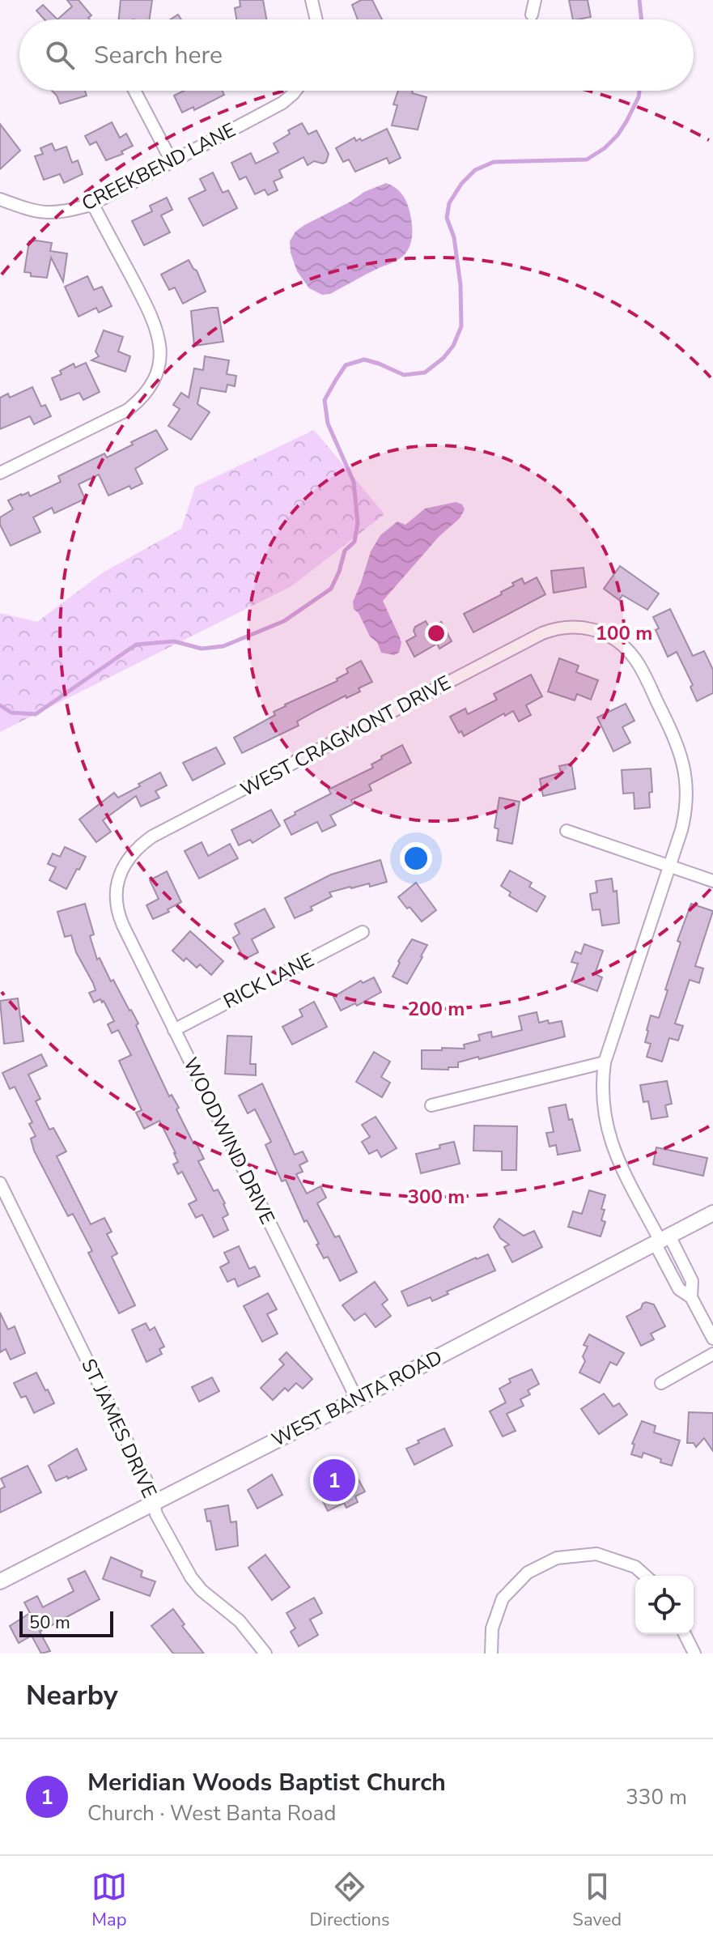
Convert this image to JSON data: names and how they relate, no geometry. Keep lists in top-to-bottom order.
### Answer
{
  "streets": {
    "street": [
      "CREEKBEND LANE",
      "WEST CRAGMONT DRIVE",
      "RICK LANE",
      "WOODWIND DRIVE",
      "WEST BANTA ROAD",
      "ST JAMES DRIVE"
    ]
  },
  "crossings": [
    ["WEST CRAGMONT DRIVE", "WOODWIND DRIVE"],
    ["RICK LANE", "WOODWIND DRIVE"],
    ["WOODWIND DRIVE", "WEST BANTA ROAD"],
    ["WEST BANTA ROAD", "ST JAMES DRIVE"]
  ],
  "scale_bar": "50 m",
  "page": {
    "search": "Search here",
    "pins": "1",
    "scale": "50 m",
    "heading": "Nearby",
    "list": [
      {
        "mark": "1",
        "name": "Meridian Woods Baptist Church",
        "note": "Church · West Banta Road",
        "value": "330 m"
      }
    ],
    "nav": ["Map", "Directions", "Saved"]
  },
  "rings": ["100 m", "200 m", "300 m"]
}
